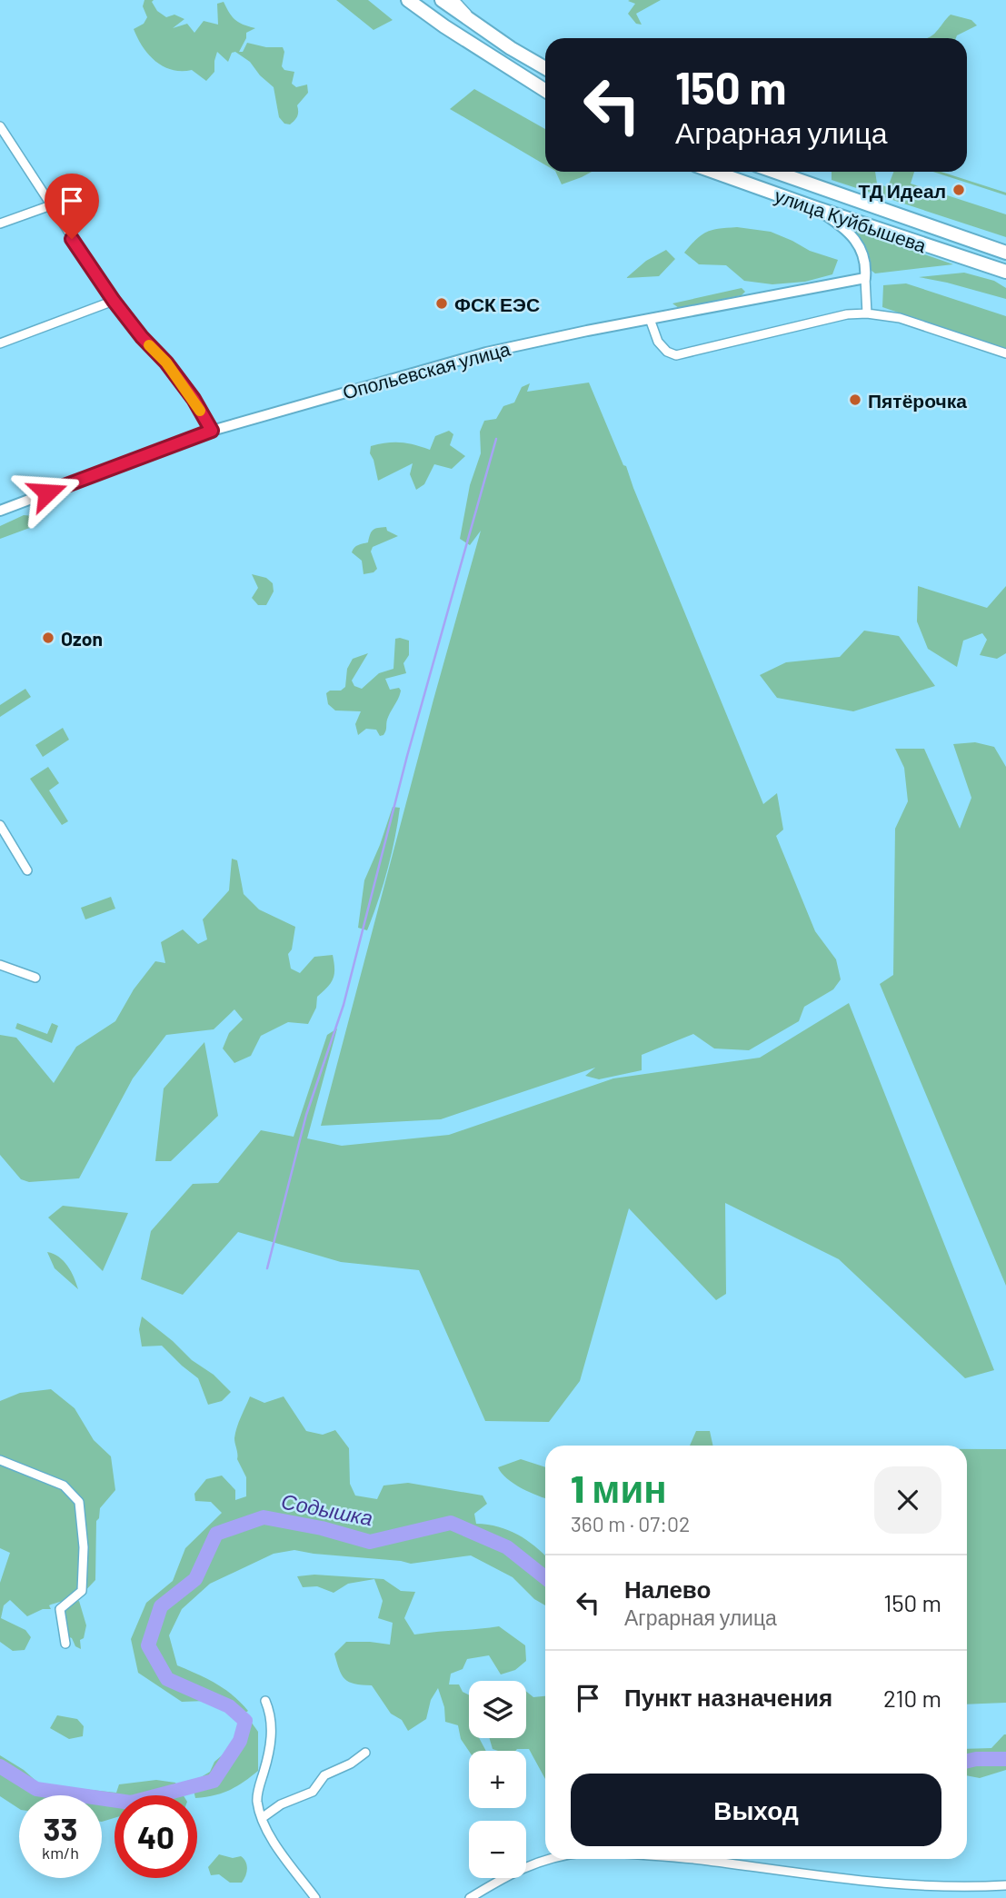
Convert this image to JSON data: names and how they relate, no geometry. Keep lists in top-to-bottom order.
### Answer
{
  "streets": {
    "highway": ["улица Куйбышева"],
    "street": ["Опольевская улица"]
  },
  "water": ["Содышка"],
  "places": [
    "ТД Идеал",
    "ФСК ЕЭС",
    "Пятёрочка",
    "Ozon"
  ],
  "page": {
    "turn": ["150 m", "Аграрная улица"],
    "heading": ["1 мин", "360 m · 07:02"],
    "list": [
      {
        "name": "Налево",
        "note": "Аграрная улица",
        "value": "150 m"
      },
      {
        "name": "Пункт назначения",
        "value": "210 m"
      }
    ],
    "map_buttons": ["+", "−"],
    "buttons": "Выход",
    "speed": "33 km/h",
    "limit": "40"
  }
}
